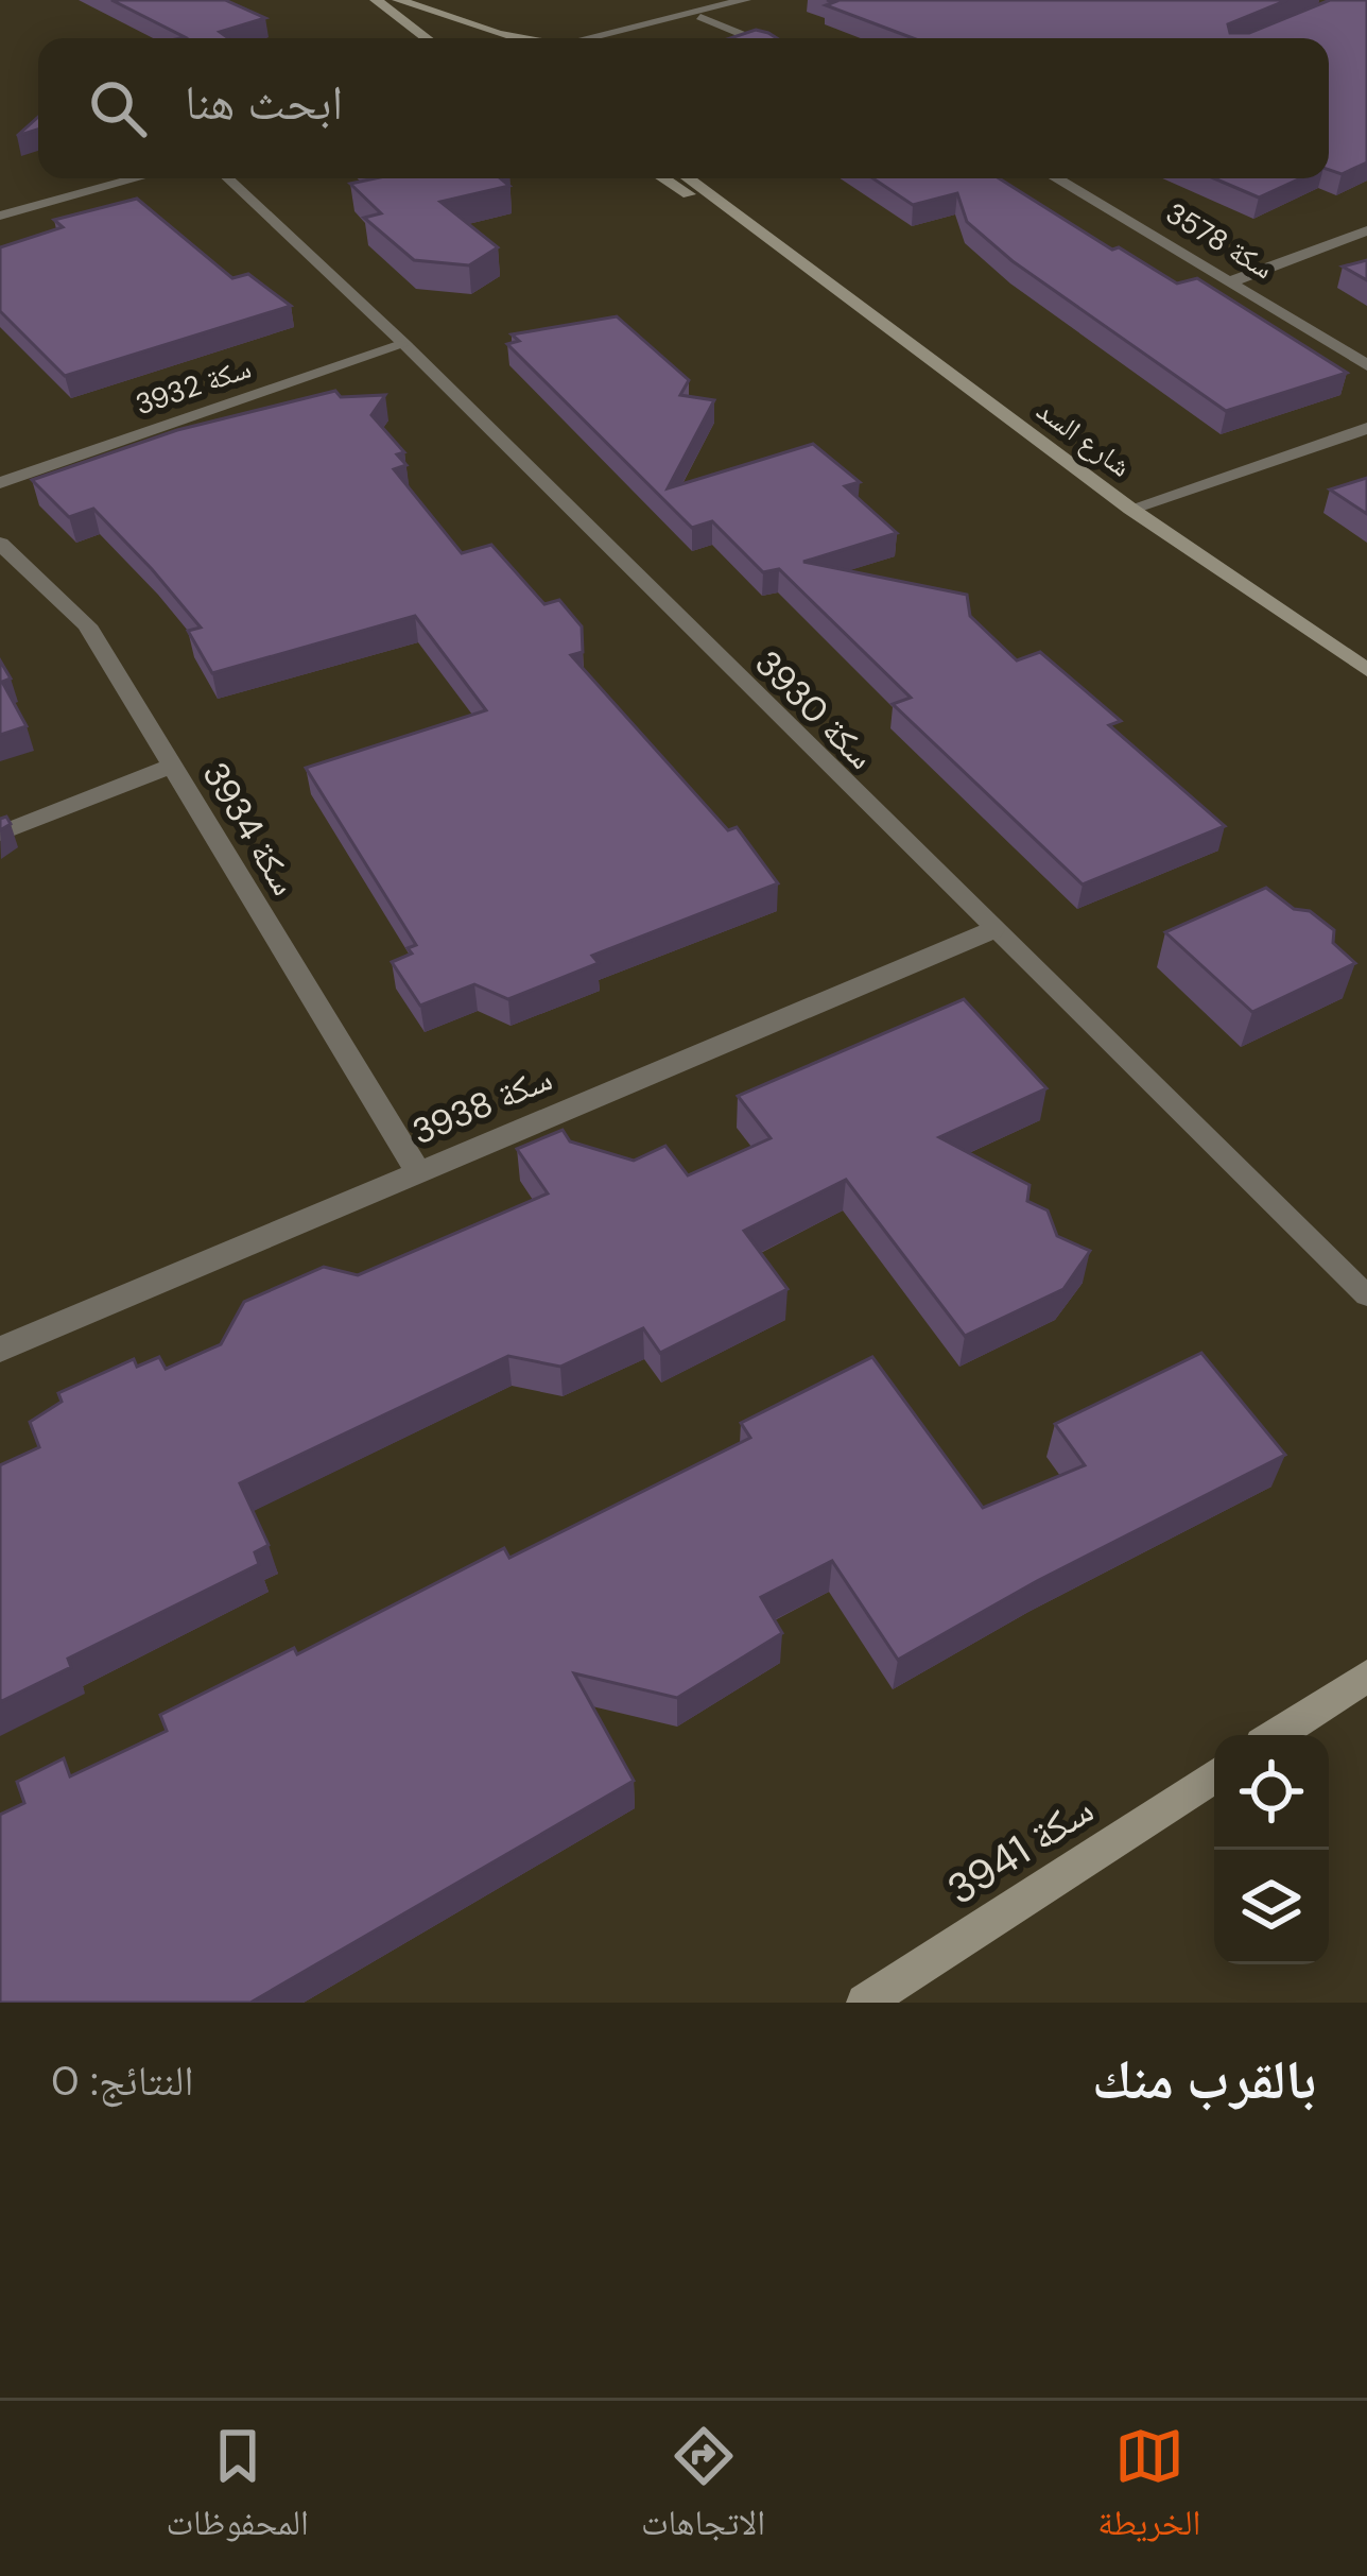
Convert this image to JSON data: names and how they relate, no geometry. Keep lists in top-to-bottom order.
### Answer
{
  "streets": {
    "street": [
      "سكة 3578",
      "سكة 3932",
      "شارع السد",
      "سكة 3934",
      "سكة 3938",
      "سكة 3941"
    ],
    "lane": ["سكة 3930"]
  },
  "crossings": [
    ["سكة 3932", "سكة 3930"],
    ["سكة 3930", "سكة 3938"],
    ["سكة 3934", "سكة 3938"]
  ],
  "page": {
    "search": "ابحث هنا",
    "heading": ["بالقرب منك", "النتائج: 0"],
    "nav": ["الخريطة", "الاتجاهات", "المحفوظات"]
  }
}
